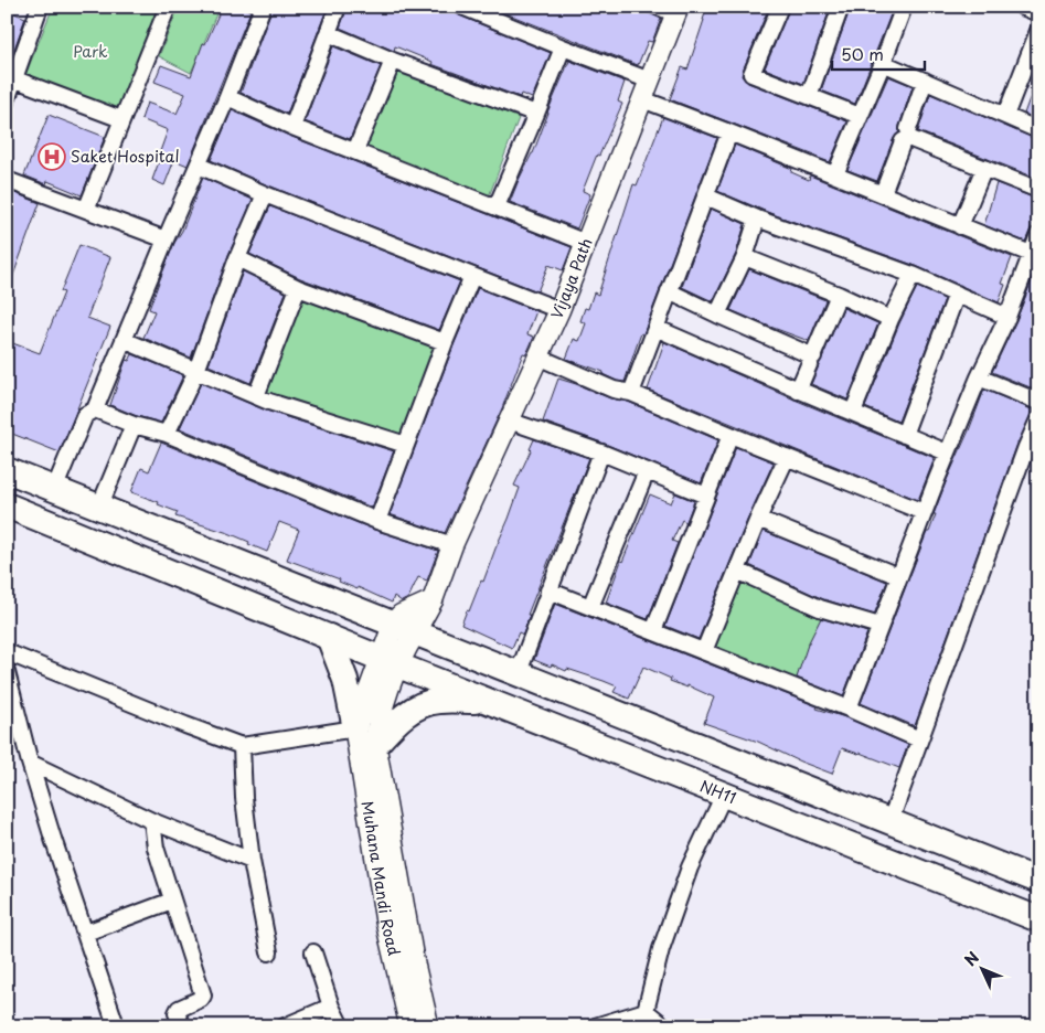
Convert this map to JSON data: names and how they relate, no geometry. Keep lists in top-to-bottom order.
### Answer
{
  "streets": {
    "highway": ["NH11"],
    "main road": ["Muhana Mandi Road"],
    "street": ["Vijaya Path"]
  },
  "parks": ["Park"],
  "places": {
    "hospital": ["Saket Hospital"]
  },
  "scale_bar": "50 m",
  "north": "top left"
}
